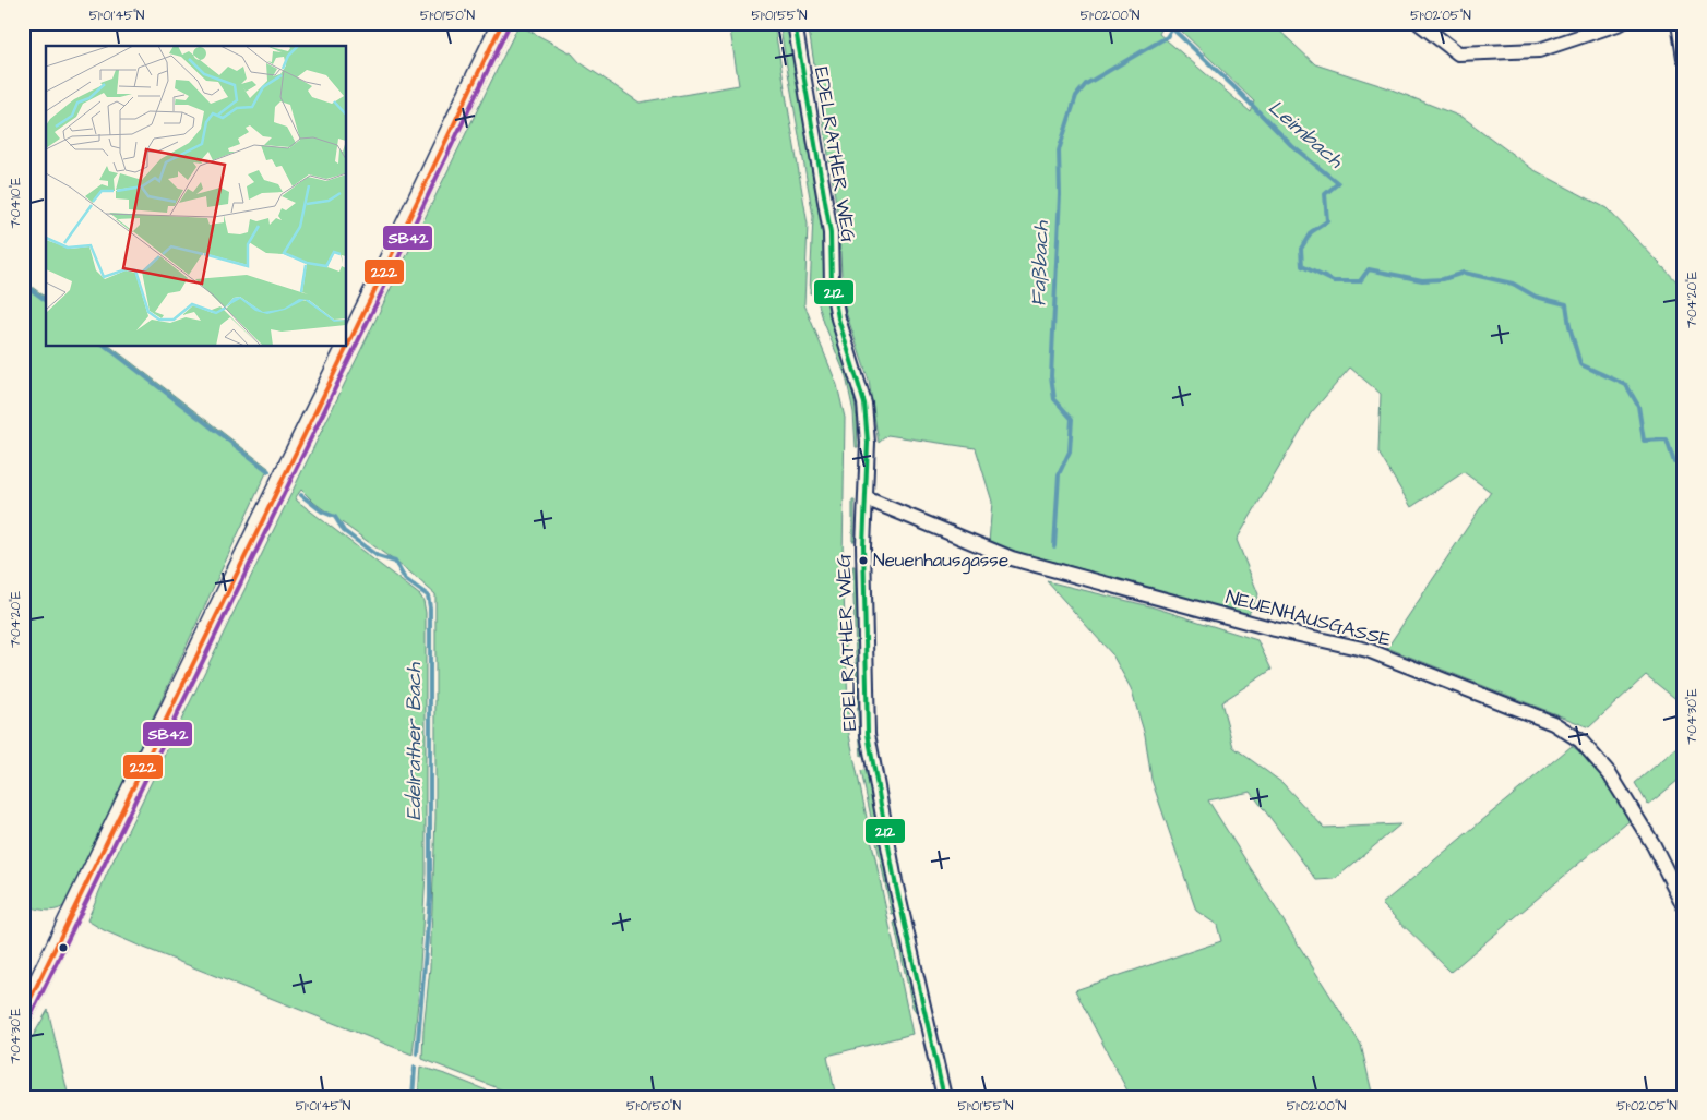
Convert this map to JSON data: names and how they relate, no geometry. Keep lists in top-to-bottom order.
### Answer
{
  "streets": {
    "street": ["EDELRATHER WEG", "NEUENHAUSGASSE"]
  },
  "crossings": [
    ["EDELRATHER WEG", "NEUENHAUSGASSE"]
  ],
  "water": ["Leimbach", "Faßbach", "Edelrather Bach"],
  "places": ["Neuenhausgasse"],
  "lines": ["transit line 222", "transit line 212", "transit line SB42"],
  "coordinates": [
    "51°01'45\"N",
    "51°01'50\"N",
    "51°01'55\"N",
    "51°02'00\"N",
    "51°02'05\"N",
    "7°04'10\"E",
    "7°04'20\"E",
    "7°04'30\"E"
  ]
}
